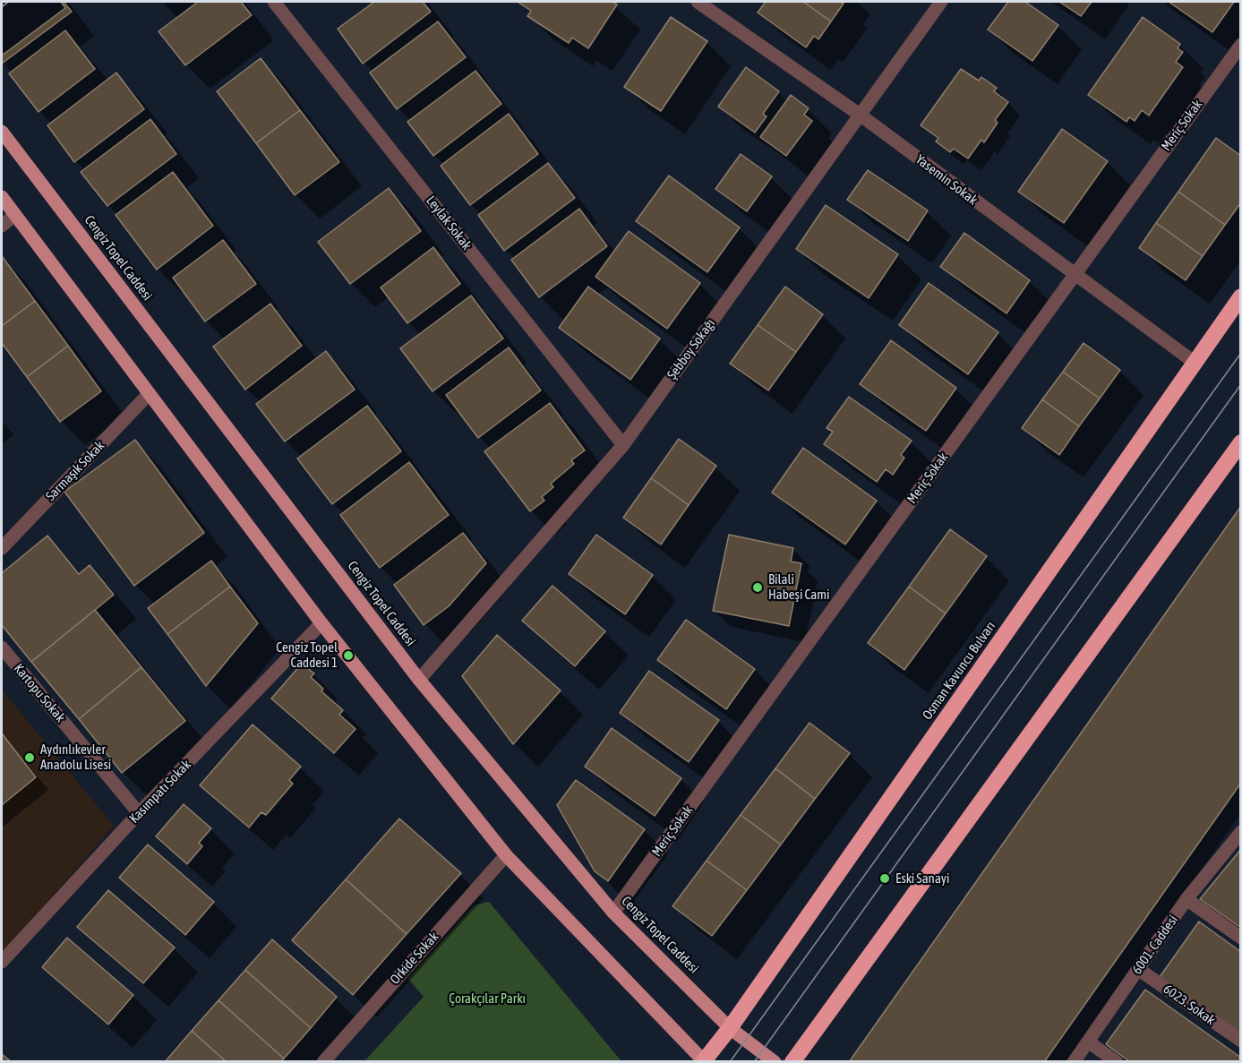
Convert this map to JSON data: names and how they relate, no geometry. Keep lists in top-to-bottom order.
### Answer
{
  "streets": {
    "highway": ["Osman Kavuncu Bulvarı"],
    "main road": ["Cengiz Topel Caddesi"],
    "street": [
      "Meriç Sokak",
      "Yasemin Sokak",
      "Leylak Sokak",
      "Şebboy Sokağı",
      "Sarmaşık Sokak",
      "Kartopu Sokak",
      "Kasımpatı Sokak",
      "6001. Caddesi",
      "Orkide Sokak",
      "6023. Sokak"
    ]
  },
  "crossings": [
    ["Meriç Sokak", "Yasemin Sokak"],
    ["Meriç Sokak", "Cengiz Topel Caddesi"],
    ["Yasemin Sokak", "Şebboy Sokağı"],
    ["Yasemin Sokak", "Osman Kavuncu Bulvarı"],
    ["Leylak Sokak", "Şebboy Sokağı"],
    ["Cengiz Topel Caddesi", "Şebboy Sokağı"],
    ["Cengiz Topel Caddesi", "Osman Kavuncu Bulvarı"],
    ["Kartopu Sokak", "Kasımpatı Sokak"],
    ["6001. Caddesi", "6023. Sokak"]
  ],
  "parks": ["Çorakçılar Parkı"],
  "places": [
    "Bilali Habeşi Cami",
    "Cengiz Topel Caddesi 1",
    "Aydınlıkevler Anadolu Lisesi",
    "Eski Sanayi"
  ]
}
